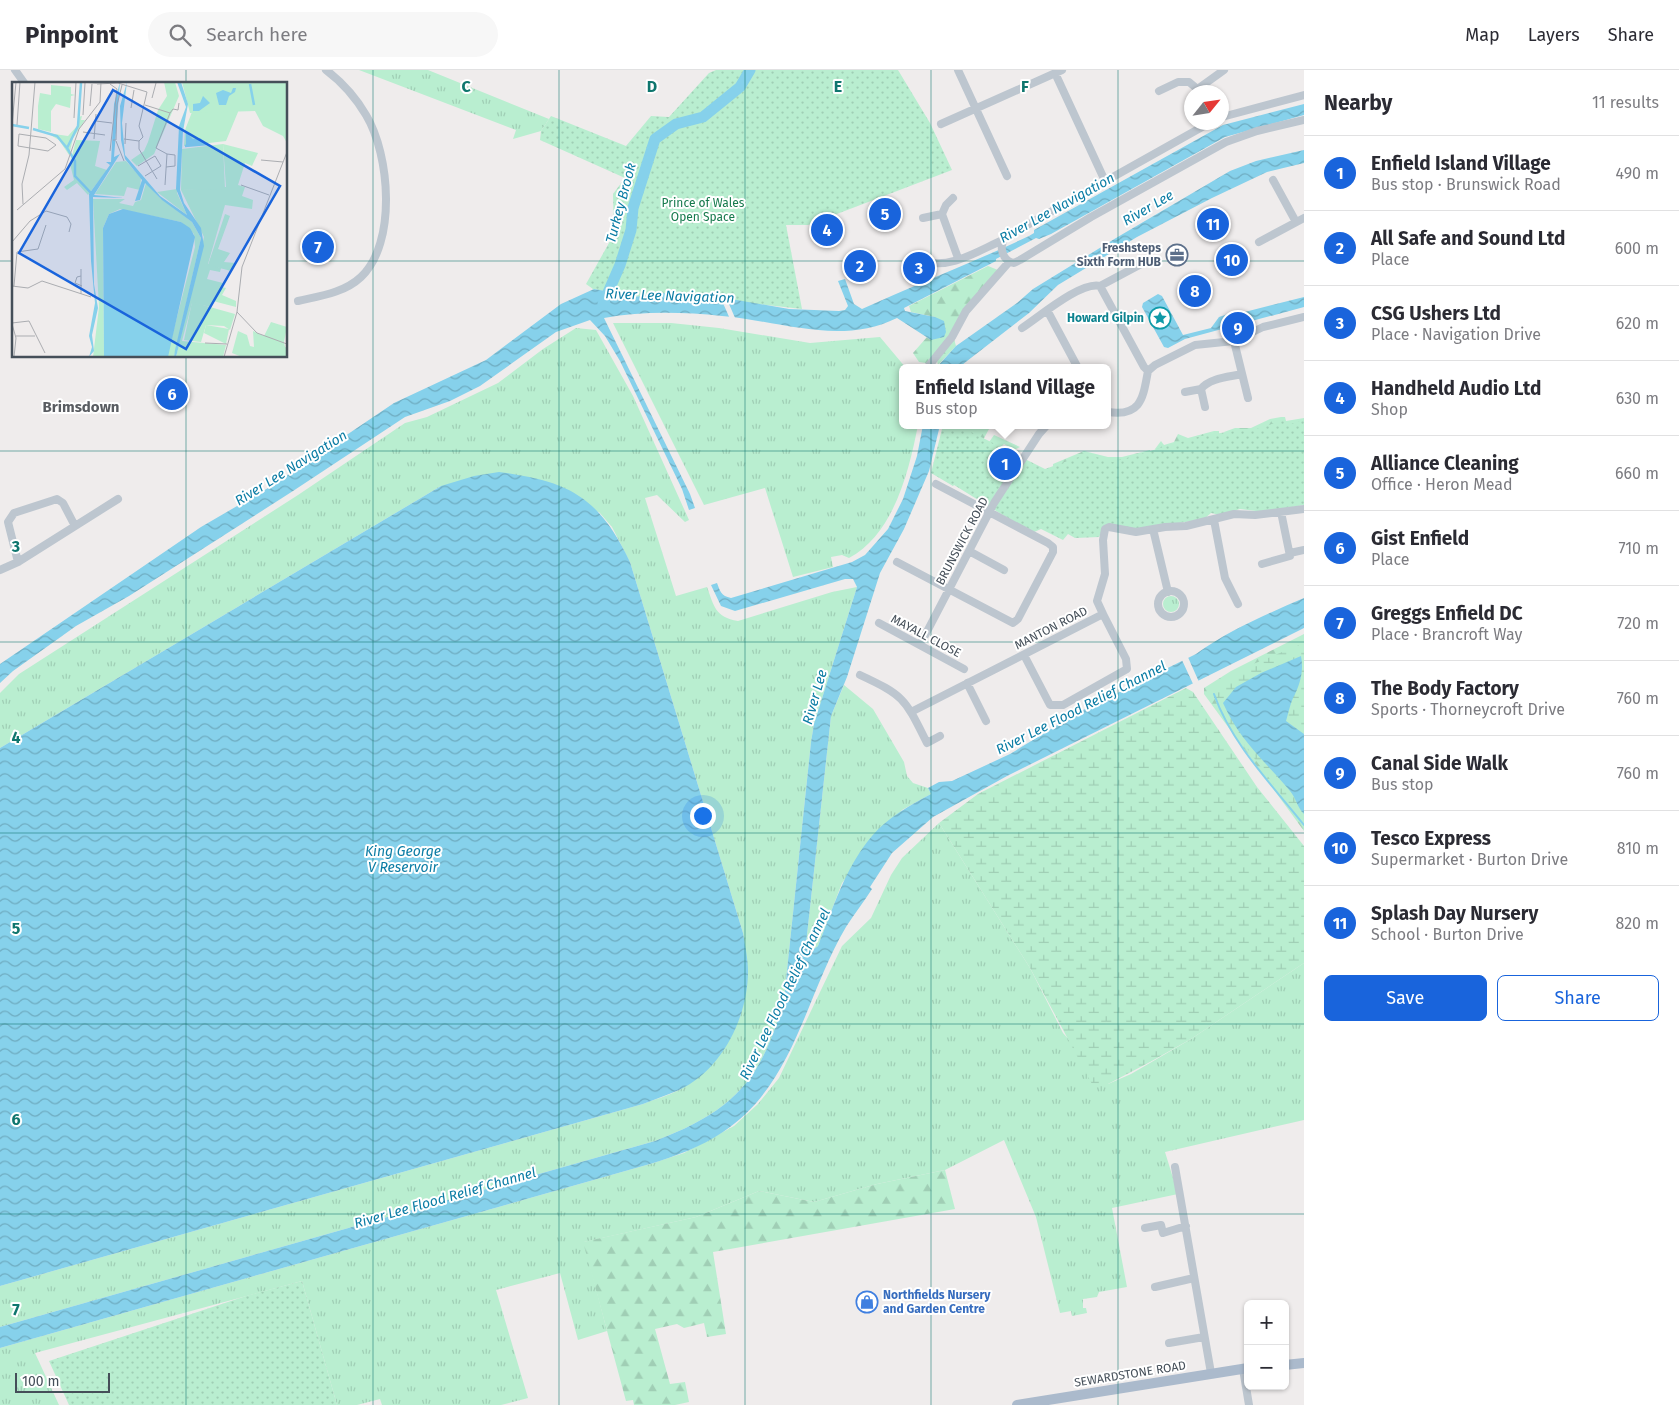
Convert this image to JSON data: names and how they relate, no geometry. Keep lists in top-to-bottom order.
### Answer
{
  "streets": {
    "main road": ["SEWARDSTONE ROAD"],
    "street": ["BRUNSWICK ROAD", "MANTON ROAD", "MAYALL CLOSE"]
  },
  "crossings": [
    ["BRUNSWICK ROAD", "MAYALL CLOSE"]
  ],
  "districts": ["Brimsdown"],
  "water": [
    "Turkey Brook",
    "River Lee Navigation",
    "River Lee",
    "River Lee Flood Relief Channel",
    "King George V Reservoir"
  ],
  "parks": ["Prince of Wales Open Space"],
  "places": {
    "office": ["Freshsteps Sixth Form HUB"],
    "place": ["Howard Gilpin"],
    "shop": ["Northfields Nursery and Garden Centre"]
  },
  "scale_bar": "100 m",
  "north": "top right",
  "page": {
    "header": "Pinpoint",
    "search": "Search here",
    "nav": ["Map", "Layers", "Share"],
    "heading": ["Nearby", "11 results"],
    "list": [
      {
        "mark": "1",
        "name": "Enfield Island Village",
        "note": "Bus stop · Brunswick Road",
        "value": "490 m"
      },
      {
        "mark": "2",
        "name": "All Safe and Sound Ltd",
        "note": "Place",
        "value": "600 m"
      },
      {
        "mark": "3",
        "name": "CSG Ushers Ltd",
        "note": "Place · Navigation Drive",
        "value": "620 m"
      },
      {
        "mark": "4",
        "name": "Handheld Audio Ltd",
        "note": "Shop",
        "value": "630 m"
      },
      {
        "mark": "5",
        "name": "Alliance Cleaning",
        "note": "Office · Heron Mead",
        "value": "660 m"
      },
      {
        "mark": "6",
        "name": "Gist Enfield",
        "note": "Place",
        "value": "710 m"
      },
      {
        "mark": "7",
        "name": "Greggs Enfield DC",
        "note": "Place · Brancroft Way",
        "value": "720 m"
      },
      {
        "mark": "8",
        "name": "The Body Factory",
        "note": "Sports · Thorneycroft Drive",
        "value": "760 m"
      },
      {
        "mark": "9",
        "name": "Canal Side Walk",
        "note": "Bus stop",
        "value": "760 m"
      },
      {
        "mark": "10",
        "name": "Tesco Express",
        "note": "Supermarket · Burton Drive",
        "value": "810 m"
      },
      {
        "mark": "11",
        "name": "Splash Day Nursery",
        "note": "School · Burton Drive",
        "value": "820 m"
      }
    ],
    "pins": [
      "5",
      "11",
      "4",
      "7",
      "10",
      "2",
      "3",
      "8",
      "9",
      "6",
      "1"
    ],
    "popup": ["Enfield Island Village", "Bus stop"],
    "buttons": ["Save", "Share"],
    "map_buttons": ["+", "−"],
    "scale": "100 m"
  },
  "grid": {
    "columns": [
      "C",
      "D",
      "E",
      "F"
    ],
    "rows": [
      "3",
      "4",
      "5",
      "6",
      "7"
    ]
  }
}
